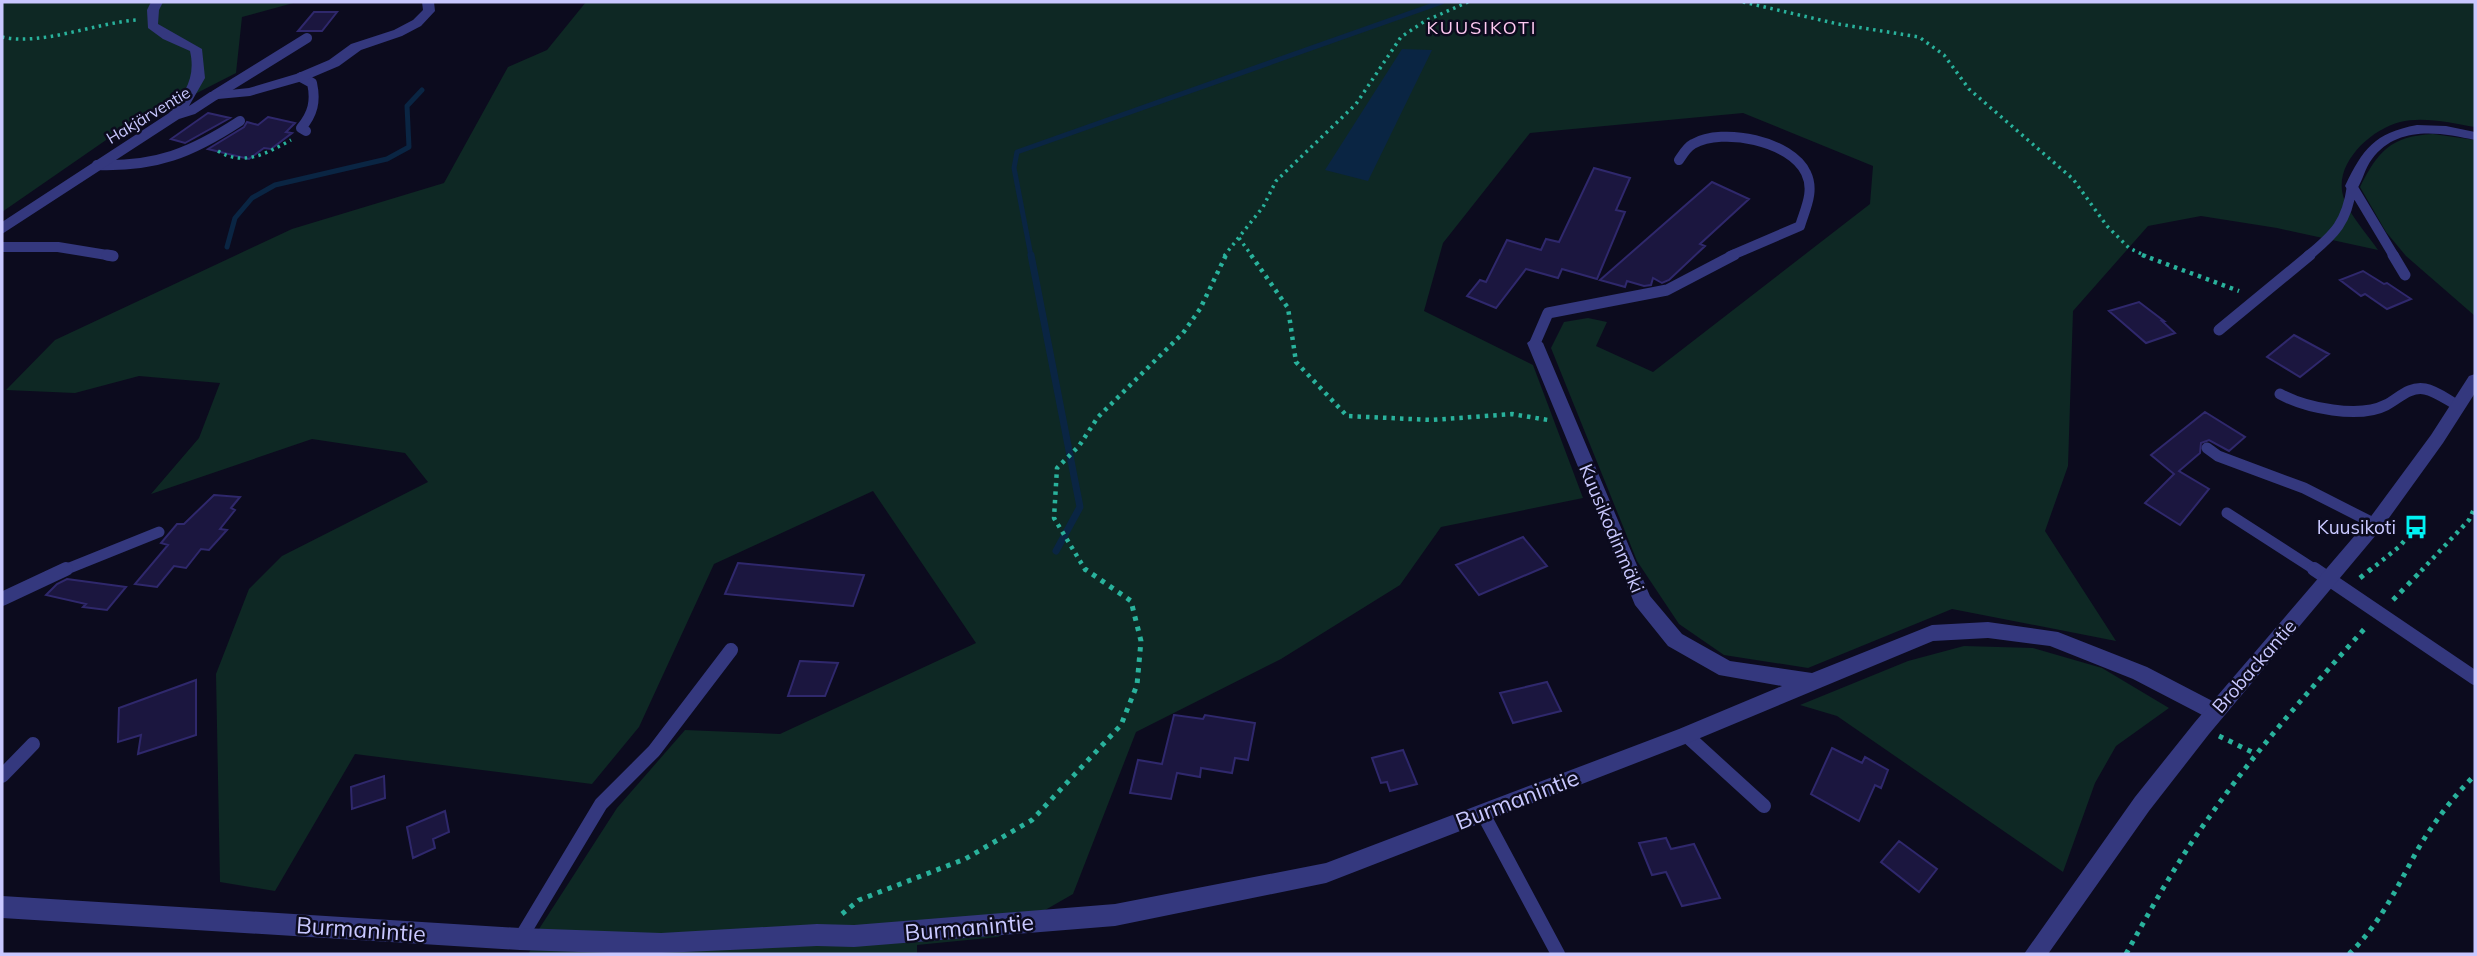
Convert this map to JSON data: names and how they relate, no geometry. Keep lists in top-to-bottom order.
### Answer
{
  "streets": {
    "street": [
      "Hakjärventie",
      "Kuusikodinmäki",
      "Brobackantie",
      "Burmanintie"
    ]
  },
  "crossings": [
    ["Kuusikodinmäki", "Burmanintie"]
  ],
  "districts": ["KUUSIKOTI"],
  "places": {
    "bus stop": ["Kuusikoti"]
  }
}
